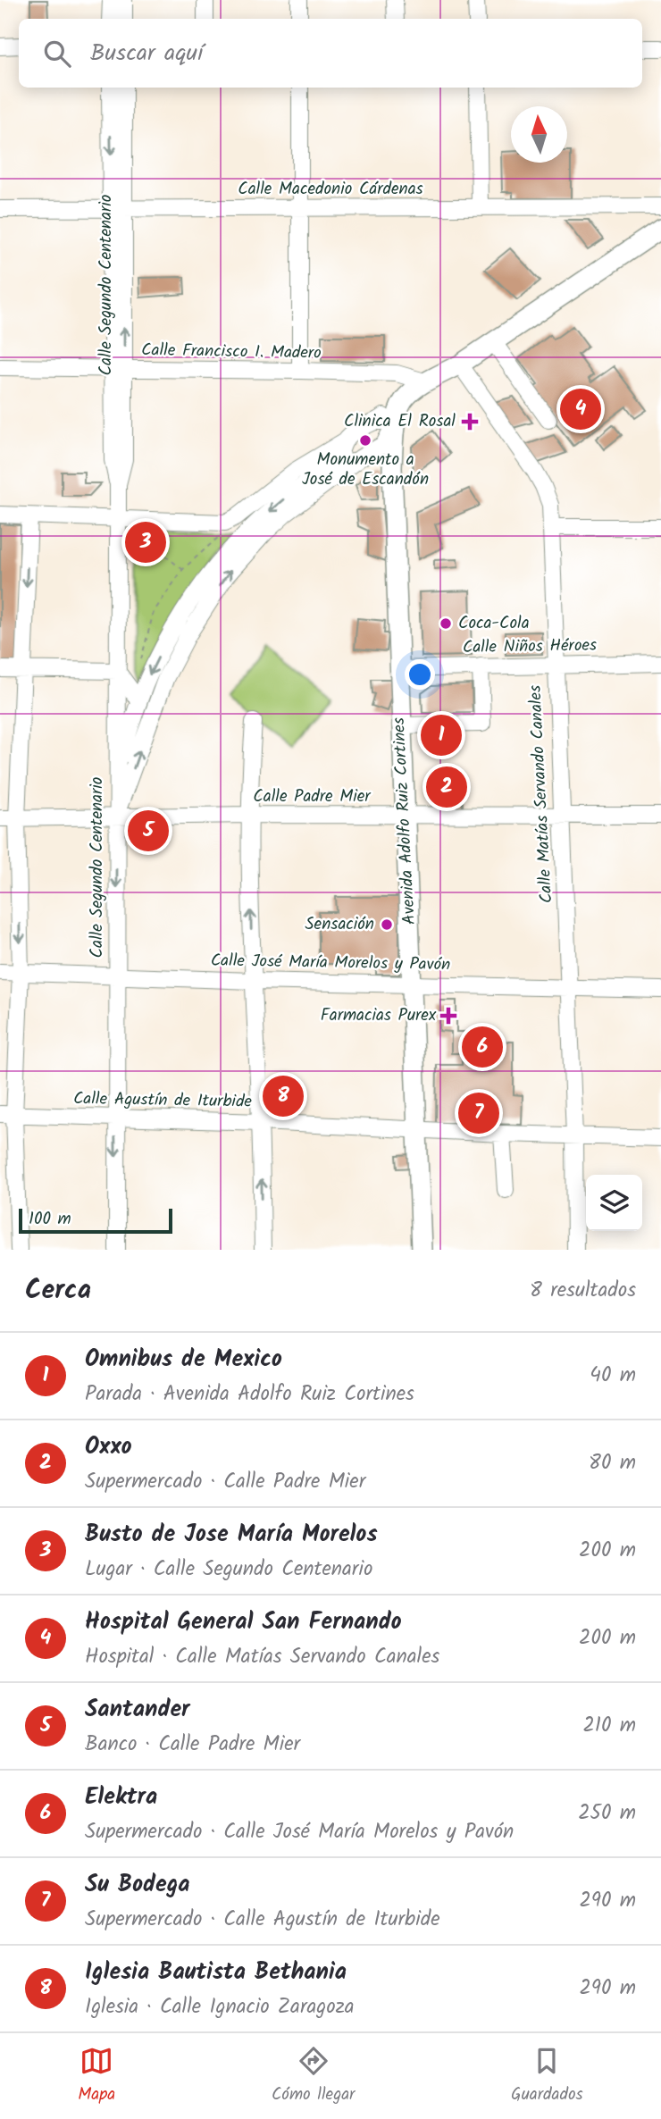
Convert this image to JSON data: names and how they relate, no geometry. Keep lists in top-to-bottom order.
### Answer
{
  "streets": {
    "main road": ["Avenida Adolfo Ruiz Cortines"],
    "street": [
      "Calle Macedonio Cárdenas",
      "Calle Segundo Centenario",
      "Calle Francisco I. Madero",
      "Calle Niños Héroes",
      "Calle Matías Servando Canales",
      "Calle Padre Mier",
      "Calle José María Morelos y Pavón",
      "Calle Agustín de Iturbide"
    ]
  },
  "crossings": [
    ["Calle Macedonio Cárdenas", "Calle Segundo Centenario"],
    ["Calle Segundo Centenario", "Calle Francisco I. Madero"],
    ["Calle Segundo Centenario", "Calle Padre Mier"],
    ["Calle Segundo Centenario", "Calle José María Morelos y Pavón"],
    ["Calle Segundo Centenario", "Calle Agustín de Iturbide"],
    ["Calle Francisco I. Madero", "Avenida Adolfo Ruiz Cortines"],
    ["Calle Niños Héroes", "Calle Matías Servando Canales"],
    ["Calle Niños Héroes", "Avenida Adolfo Ruiz Cortines"],
    ["Calle Matías Servando Canales", "Calle Padre Mier"],
    ["Calle Matías Servando Canales", "Calle José María Morelos y Pavón"],
    ["Calle Matías Servando Canales", "Calle Agustín de Iturbide"],
    ["Calle Padre Mier", "Avenida Adolfo Ruiz Cortines"],
    ["Avenida Adolfo Ruiz Cortines", "Calle José María Morelos y Pavón"],
    ["Avenida Adolfo Ruiz Cortines", "Calle Agustín de Iturbide"]
  ],
  "places": {
    "health": ["Clinica El Rosal", "Farmacias Purex"],
    "other": ["Monumento a José de Escandón", "Coca-Cola", "Sensación"]
  },
  "scale_bar": "100 m",
  "north": "top",
  "page": {
    "search": "Buscar aquí",
    "pins": [
      "4",
      "3",
      "1",
      "2",
      "5",
      "6",
      "8",
      "7"
    ],
    "scale": "100 m",
    "heading": ["Cerca", "8 resultados"],
    "list": [
      {
        "mark": "1",
        "name": "Omnibus de Mexico",
        "note": "Parada · Avenida Adolfo Ruiz Cortines",
        "value": "40 m"
      },
      {
        "mark": "2",
        "name": "Oxxo",
        "note": "Supermercado · Calle Padre Mier",
        "value": "80 m"
      },
      {
        "mark": "3",
        "name": "Busto de Jose María Morelos",
        "note": "Lugar · Calle Segundo Centenario",
        "value": "200 m"
      },
      {
        "mark": "4",
        "name": "Hospital General San Fernando",
        "note": "Hospital · Calle Matías Servando Canales",
        "value": "200 m"
      },
      {
        "mark": "5",
        "name": "Santander",
        "note": "Banco · Calle Padre Mier",
        "value": "210 m"
      },
      {
        "mark": "6",
        "name": "Elektra",
        "note": "Supermercado · Calle José María Morelos y Pavón",
        "value": "250 m"
      },
      {
        "mark": "7",
        "name": "Su Bodega",
        "note": "Supermercado · Calle Agustín de Iturbide",
        "value": "290 m"
      },
      {
        "mark": "8",
        "name": "Iglesia Bautista Bethania",
        "note": "Iglesia · Calle Ignacio Zaragoza",
        "value": "290 m"
      }
    ],
    "nav": ["Mapa", "Cómo llegar", "Guardados"]
  }
}
